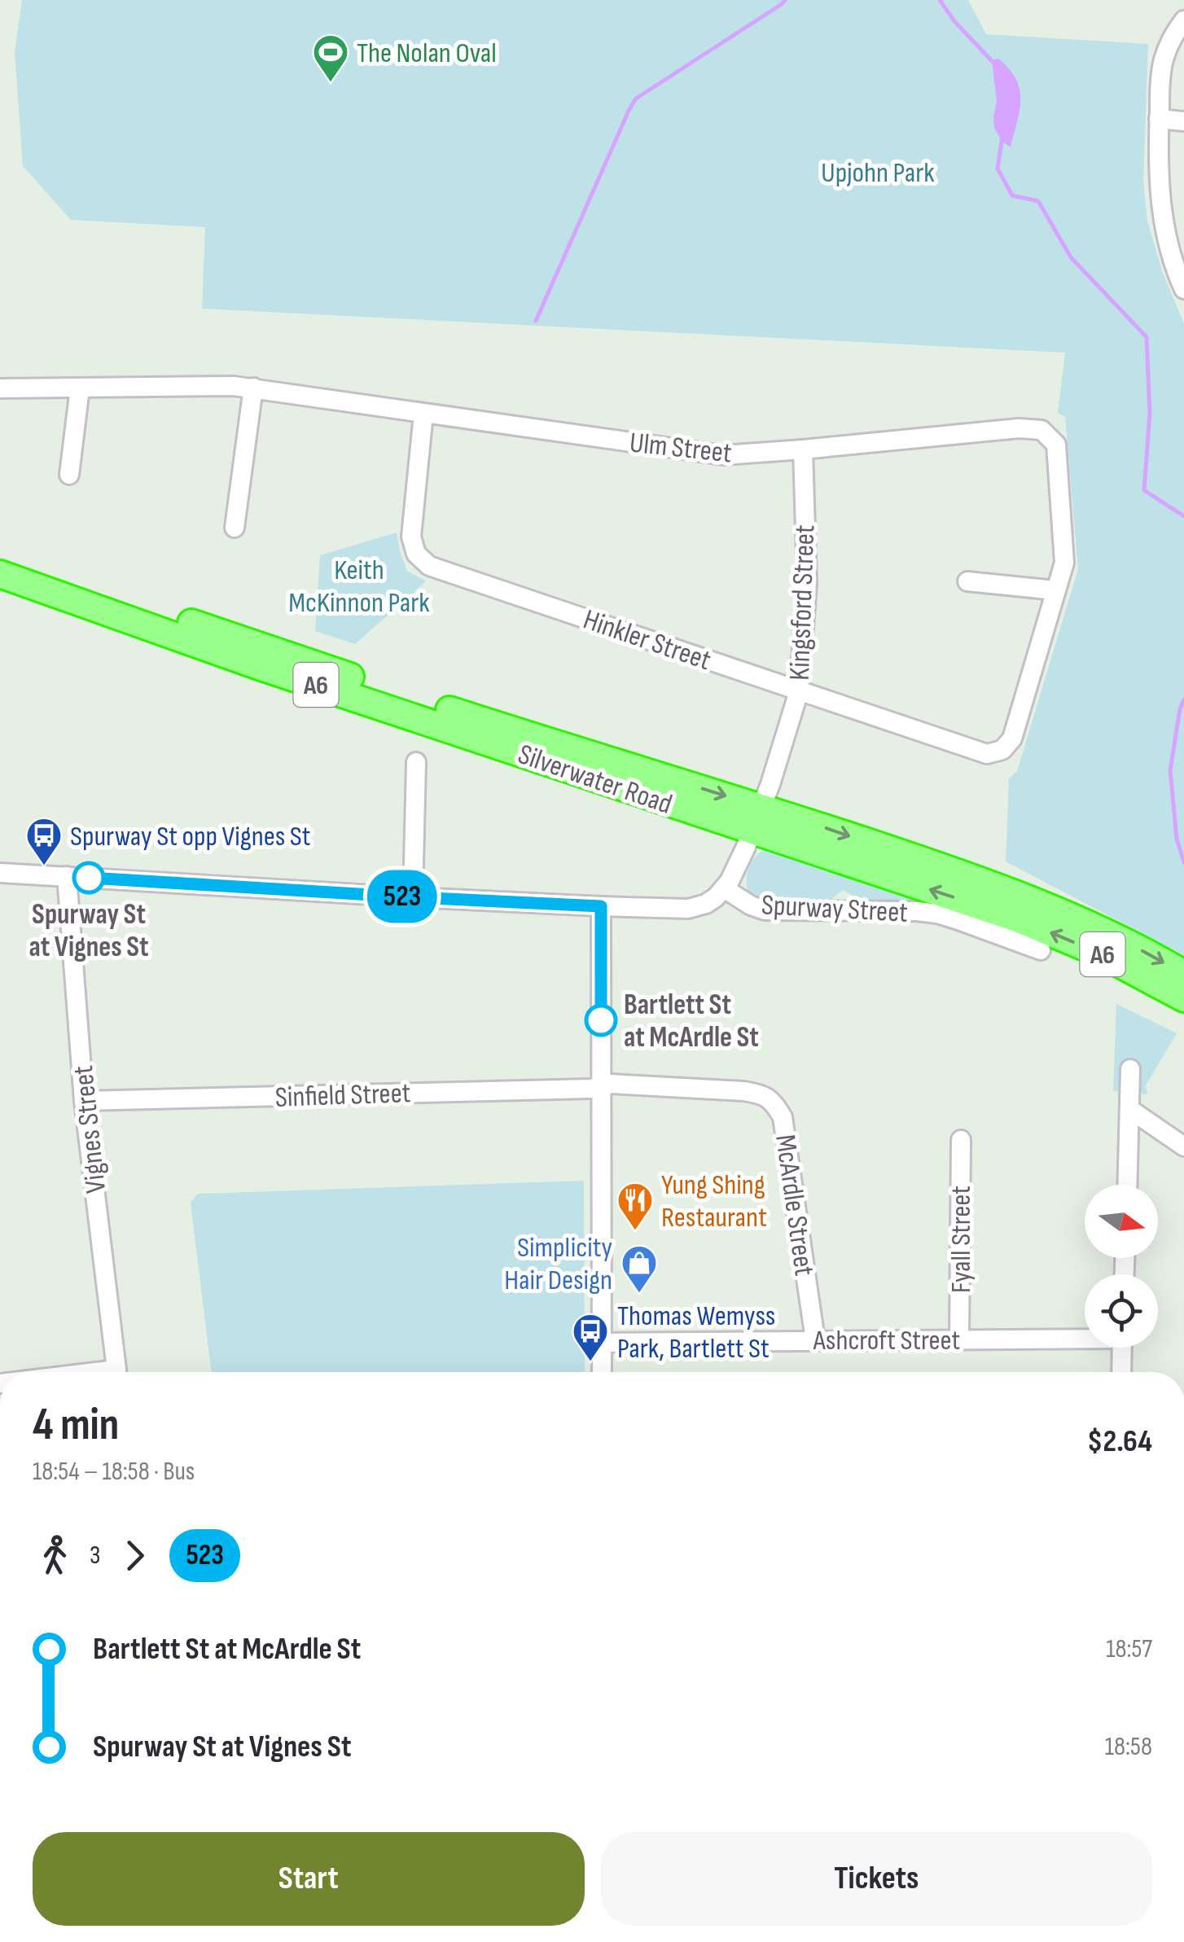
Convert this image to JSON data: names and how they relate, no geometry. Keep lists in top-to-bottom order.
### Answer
{
  "streets": {
    "highway": ["A6", "Silverwater Road"],
    "street": [
      "Ulm Street",
      "Kingsford Street",
      "Hinkler Street",
      "Spurway Street",
      "Sinfield Street",
      "Vignes Street",
      "McArdle Street",
      "Fyall Street",
      "Ashcroft Street"
    ]
  },
  "crossings": [
    ["Ulm Street", "Kingsford Street"],
    ["Ulm Street", "Hinkler Street"],
    ["Kingsford Street", "Hinkler Street"],
    ["Kingsford Street", "Silverwater Road"],
    ["Kingsford Street", "Spurway Street"],
    ["Spurway Street", "Vignes Street"],
    ["Sinfield Street", "Vignes Street"],
    ["Sinfield Street", "McArdle Street"],
    ["McArdle Street", "Ashcroft Street"],
    ["Fyall Street", "Ashcroft Street"]
  ],
  "parks": ["Upjohn Park", "Keith McKinnon Park"],
  "places": {
    "sports": ["The Nolan Oval"],
    "bus stop": ["Spurway St opp Vignes St", "Thomas Wemyss Park, Bartlett St"],
    "other": ["Spurway St at Vignes St", "Bartlett St at McArdle St"],
    "restaurant": ["Yung Shing Restaurant"],
    "shop": ["Simplicity Hair Design"]
  },
  "lines": ["bus line 523"],
  "north": "right",
  "page": {
    "on_map": "523",
    "heading": ["4 min", "18:54 – 18:58 · Bus", "$2.64"],
    "legs": ["3", "523"],
    "list": [
      {
        "name": "Bartlett St at McArdle St",
        "value": "18:57"
      },
      {
        "name": "Spurway St at Vignes St",
        "value": "18:58"
      }
    ],
    "buttons": ["Start", "Tickets"]
  }
}
